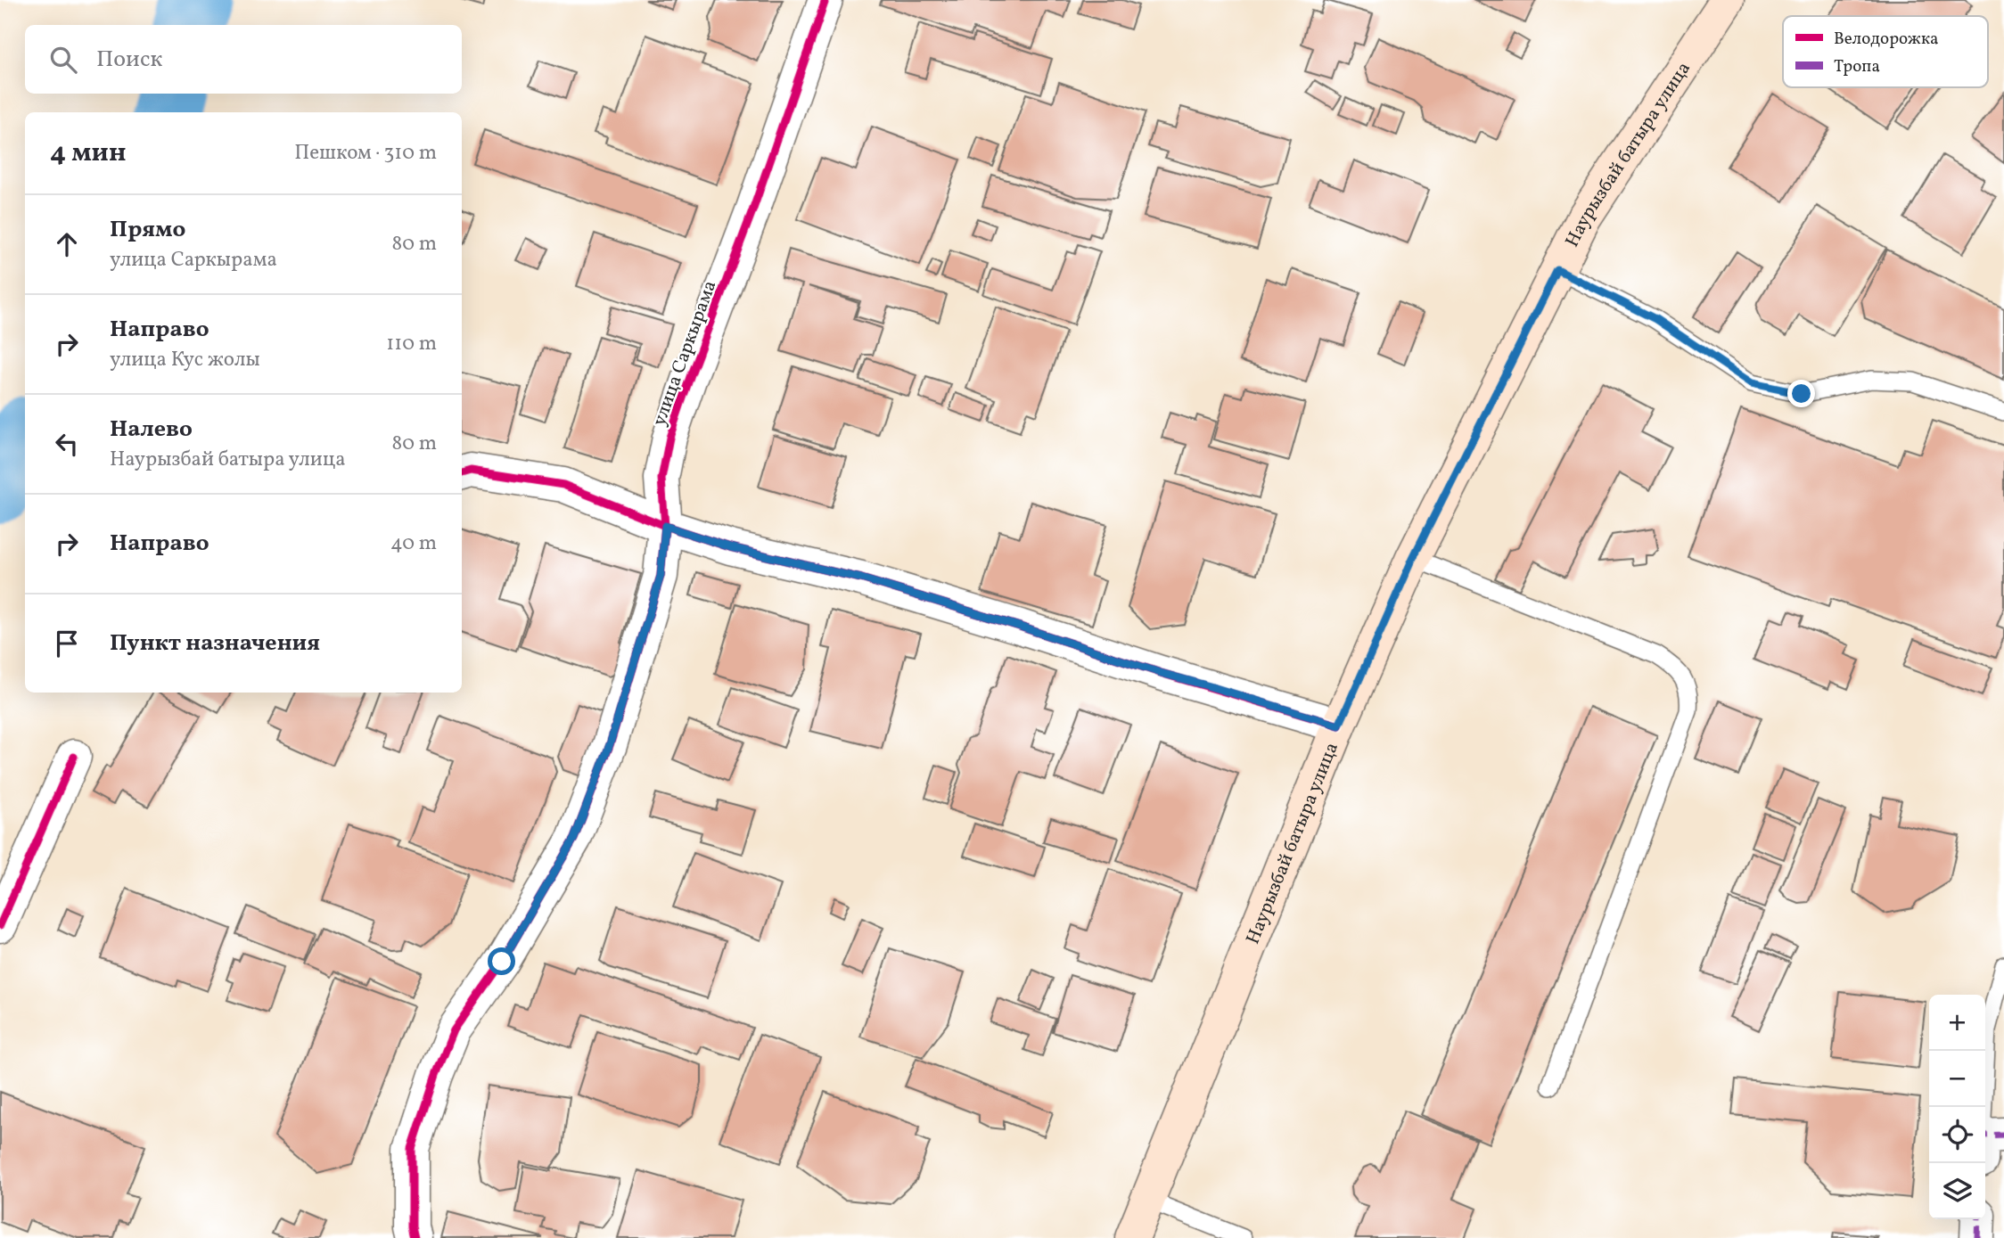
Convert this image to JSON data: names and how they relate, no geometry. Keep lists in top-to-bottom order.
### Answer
{
  "streets": {
    "main road": ["Наурызбай батыра улица"],
    "street": ["улица Саркырама"]
  },
  "legend": ["Велодорожка", "Тропа"],
  "page": {
    "search": "Поиск",
    "heading": ["4 мин", "Пешком · 310 m"],
    "list": [
      ["Прямо", "улица Саркырама", "80 m"],
      ["Направо", "улица Кус жолы", "110 m"],
      ["Налево", "Наурызбай батыра улица", "80 m"],
      ["Направо", "40 m"],
      "Пункт назначения"
    ],
    "map_buttons": ["+", "−"]
  }
}
